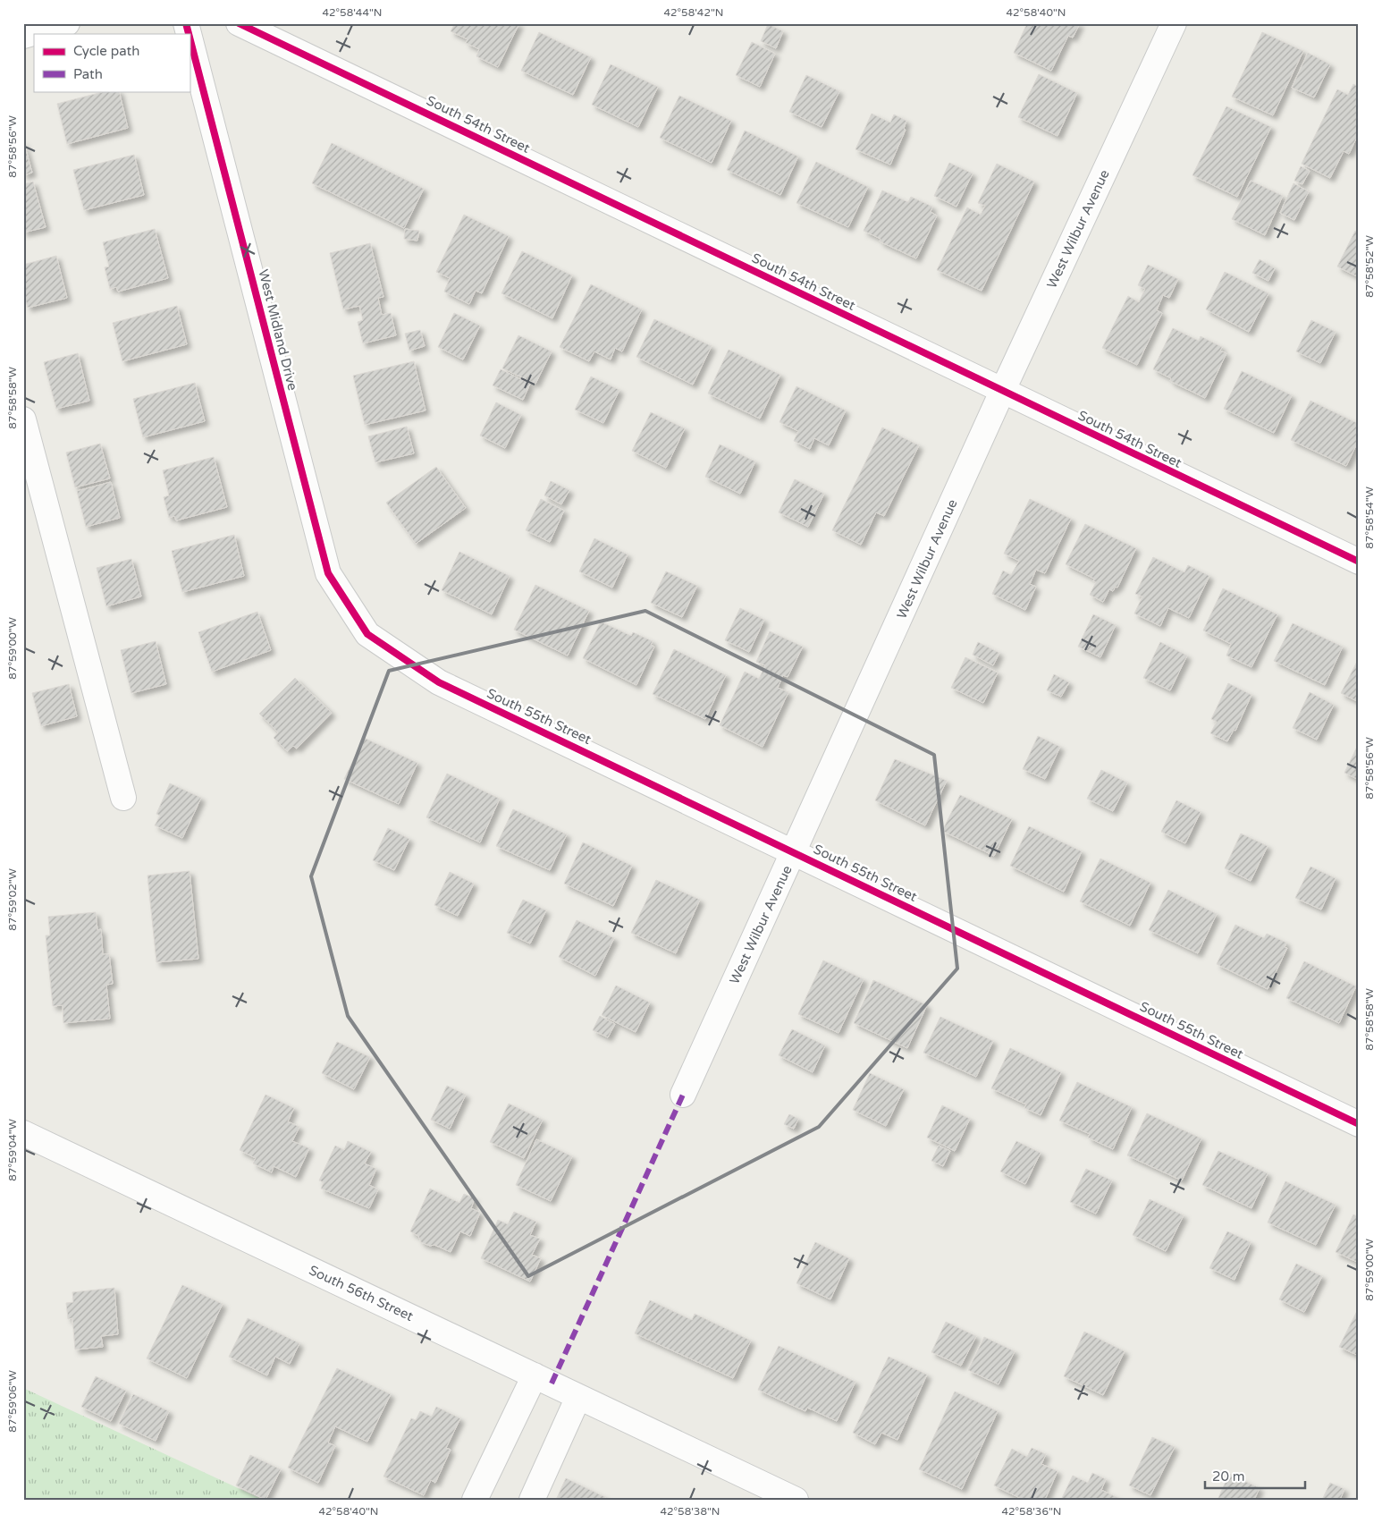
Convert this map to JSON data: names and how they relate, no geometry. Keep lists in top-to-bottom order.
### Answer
{
  "streets": {
    "street": [
      "South 54th Street",
      "West Wilbur Avenue",
      "West Midland Drive",
      "South 55th Street",
      "South 56th Street"
    ]
  },
  "crossings": [
    ["South 54th Street", "West Wilbur Avenue"],
    ["West Wilbur Avenue", "South 55th Street"],
    ["West Midland Drive", "South 55th Street"]
  ],
  "legend": ["Cycle path", "Path"],
  "scale_bar": "20 m",
  "coordinates": [
    "42°58'44\"N",
    "42°58'42\"N",
    "42°58'40\"N",
    "87°58'56\"W",
    "87°58'52\"W",
    "87°58'58\"W",
    "87°58'54\"W",
    "87°59'00\"W",
    "87°59'02\"W",
    "87°59'04\"W",
    "87°59'06\"W",
    "42°58'38\"N",
    "42°58'36\"N"
  ]
}
